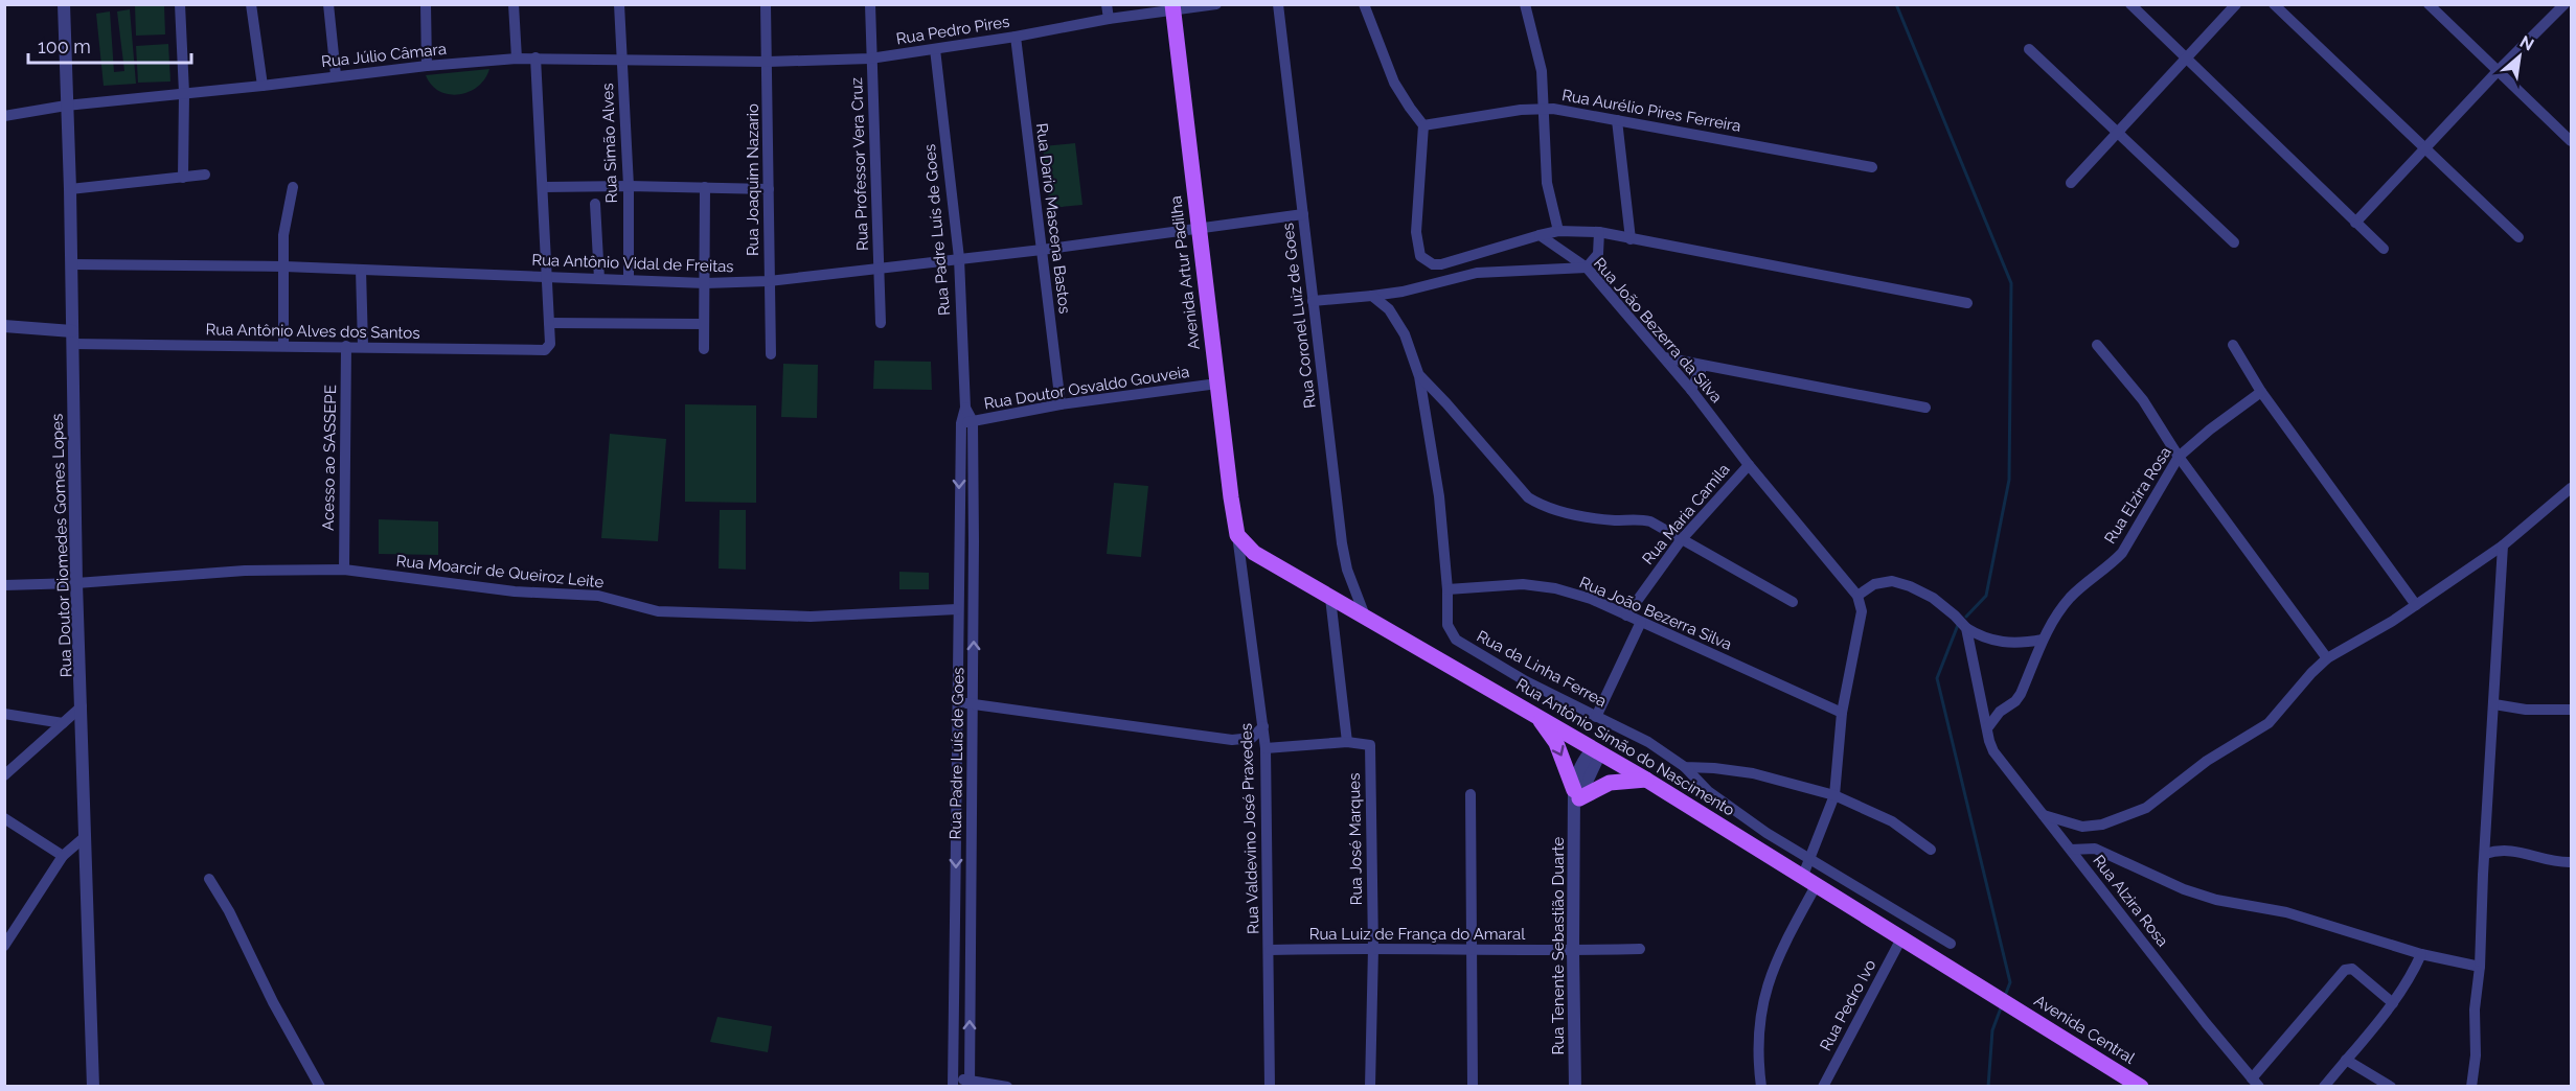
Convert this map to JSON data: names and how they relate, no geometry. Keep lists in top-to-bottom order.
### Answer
{
  "streets": {
    "main road": ["Avenida Artur Padilha", "Rua Antônio Simão do Nascimento", "Avenida Central"],
    "street": [
      "Rua Pedro Pires",
      "Rua Júlio Câmara",
      "Rua Aurélio Pires Ferreira",
      "Rua Simão Alves",
      "Rua Professor Vera Cruz",
      "Rua Joaquim Nazario",
      "Rua Dario Mascena Bastos",
      "Rua Padre Luís de Goes",
      "Rua Antônio Vidal de Freitas",
      "Rua Coronel Luiz de Goes",
      "Rua João Bezerra da Silva",
      "Rua Antônio Alves dos Santos",
      "Rua Doutor Osvaldo Gouveia",
      "Acesso ao SASSEPE",
      "Rua Elzira Rosa",
      "Rua Maria Camila",
      "Rua Doutor Diomedes Gomes Lopes",
      "Rua Moarcir de Queiroz Leite",
      "Rua João Bezerra Silva",
      "Rua da Linha Ferrea",
      "Rua Valdevino José Praxedes",
      "Rua José Marques",
      "Rua Alzira Rosa",
      "Rua Luiz de França do Amaral",
      "Rua Tenente Sebastião Duarte",
      "Rua Pedro Ivo"
    ]
  },
  "crossings": [
    ["Rua Pedro Pires", "Rua Júlio Câmara"],
    ["Rua Pedro Pires", "Rua Professor Vera Cruz"],
    ["Rua Pedro Pires", "Rua Joaquim Nazario"],
    ["Rua Pedro Pires", "Rua Dario Mascena Bastos"],
    ["Rua Pedro Pires", "Rua Padre Luís de Goes"],
    ["Rua Pedro Pires", "Avenida Artur Padilha"],
    ["Rua Júlio Câmara", "Rua Simão Alves"],
    ["Rua Júlio Câmara", "Rua Joaquim Nazario"],
    ["Rua Júlio Câmara", "Rua Doutor Diomedes Gomes Lopes"],
    ["Rua Simão Alves", "Rua Antônio Vidal de Freitas"],
    ["Rua Professor Vera Cruz", "Rua Antônio Vidal de Freitas"],
    ["Rua Joaquim Nazario", "Rua Antônio Vidal de Freitas"],
    ["Rua Dario Mascena Bastos", "Rua Antônio Vidal de Freitas"],
    ["Rua Dario Mascena Bastos", "Rua Doutor Osvaldo Gouveia"],
    ["Rua Padre Luís de Goes", "Rua Antônio Vidal de Freitas"],
    ["Rua Padre Luís de Goes", "Rua Doutor Osvaldo Gouveia"],
    ["Rua Padre Luís de Goes", "Rua Moarcir de Queiroz Leite"],
    ["Rua Antônio Vidal de Freitas", "Avenida Artur Padilha"],
    ["Rua Antônio Vidal de Freitas", "Rua Coronel Luiz de Goes"],
    ["Rua Antônio Vidal de Freitas", "Rua Doutor Diomedes Gomes Lopes"],
    ["Avenida Artur Padilha", "Rua Doutor Osvaldo Gouveia"],
    ["Avenida Artur Padilha", "Rua Antônio Simão do Nascimento"],
    ["Avenida Artur Padilha", "Rua Valdevino José Praxedes"],
    ["Rua Coronel Luiz de Goes", "Rua Antônio Simão do Nascimento"],
    ["Rua João Bezerra da Silva", "Rua Maria Camila"],
    ["Rua João Bezerra da Silva", "Rua João Bezerra Silva"],
    ["Rua Antônio Alves dos Santos", "Acesso ao SASSEPE"],
    ["Rua Antônio Alves dos Santos", "Rua Doutor Diomedes Gomes Lopes"],
    ["Acesso ao SASSEPE", "Rua Moarcir de Queiroz Leite"],
    ["Rua Elzira Rosa", "Rua Alzira Rosa"],
    ["Rua Maria Camila", "Rua João Bezerra Silva"],
    ["Rua Doutor Diomedes Gomes Lopes", "Rua Moarcir de Queiroz Leite"],
    ["Rua João Bezerra Silva", "Rua da Linha Ferrea"],
    ["Rua Antônio Simão do Nascimento", "Rua Valdevino José Praxedes"],
    ["Rua Antônio Simão do Nascimento", "Rua Tenente Sebastião Duarte"],
    ["Rua Antônio Simão do Nascimento", "Rua Pedro Ivo"],
    ["Rua Antônio Simão do Nascimento", "Avenida Central"],
    ["Rua Valdevino José Praxedes", "Rua Luiz de França do Amaral"],
    ["Rua José Marques", "Rua Luiz de França do Amaral"],
    ["Rua Luiz de França do Amaral", "Rua Tenente Sebastião Duarte"]
  ],
  "scale_bar": "100 m",
  "north": "top right"
}
